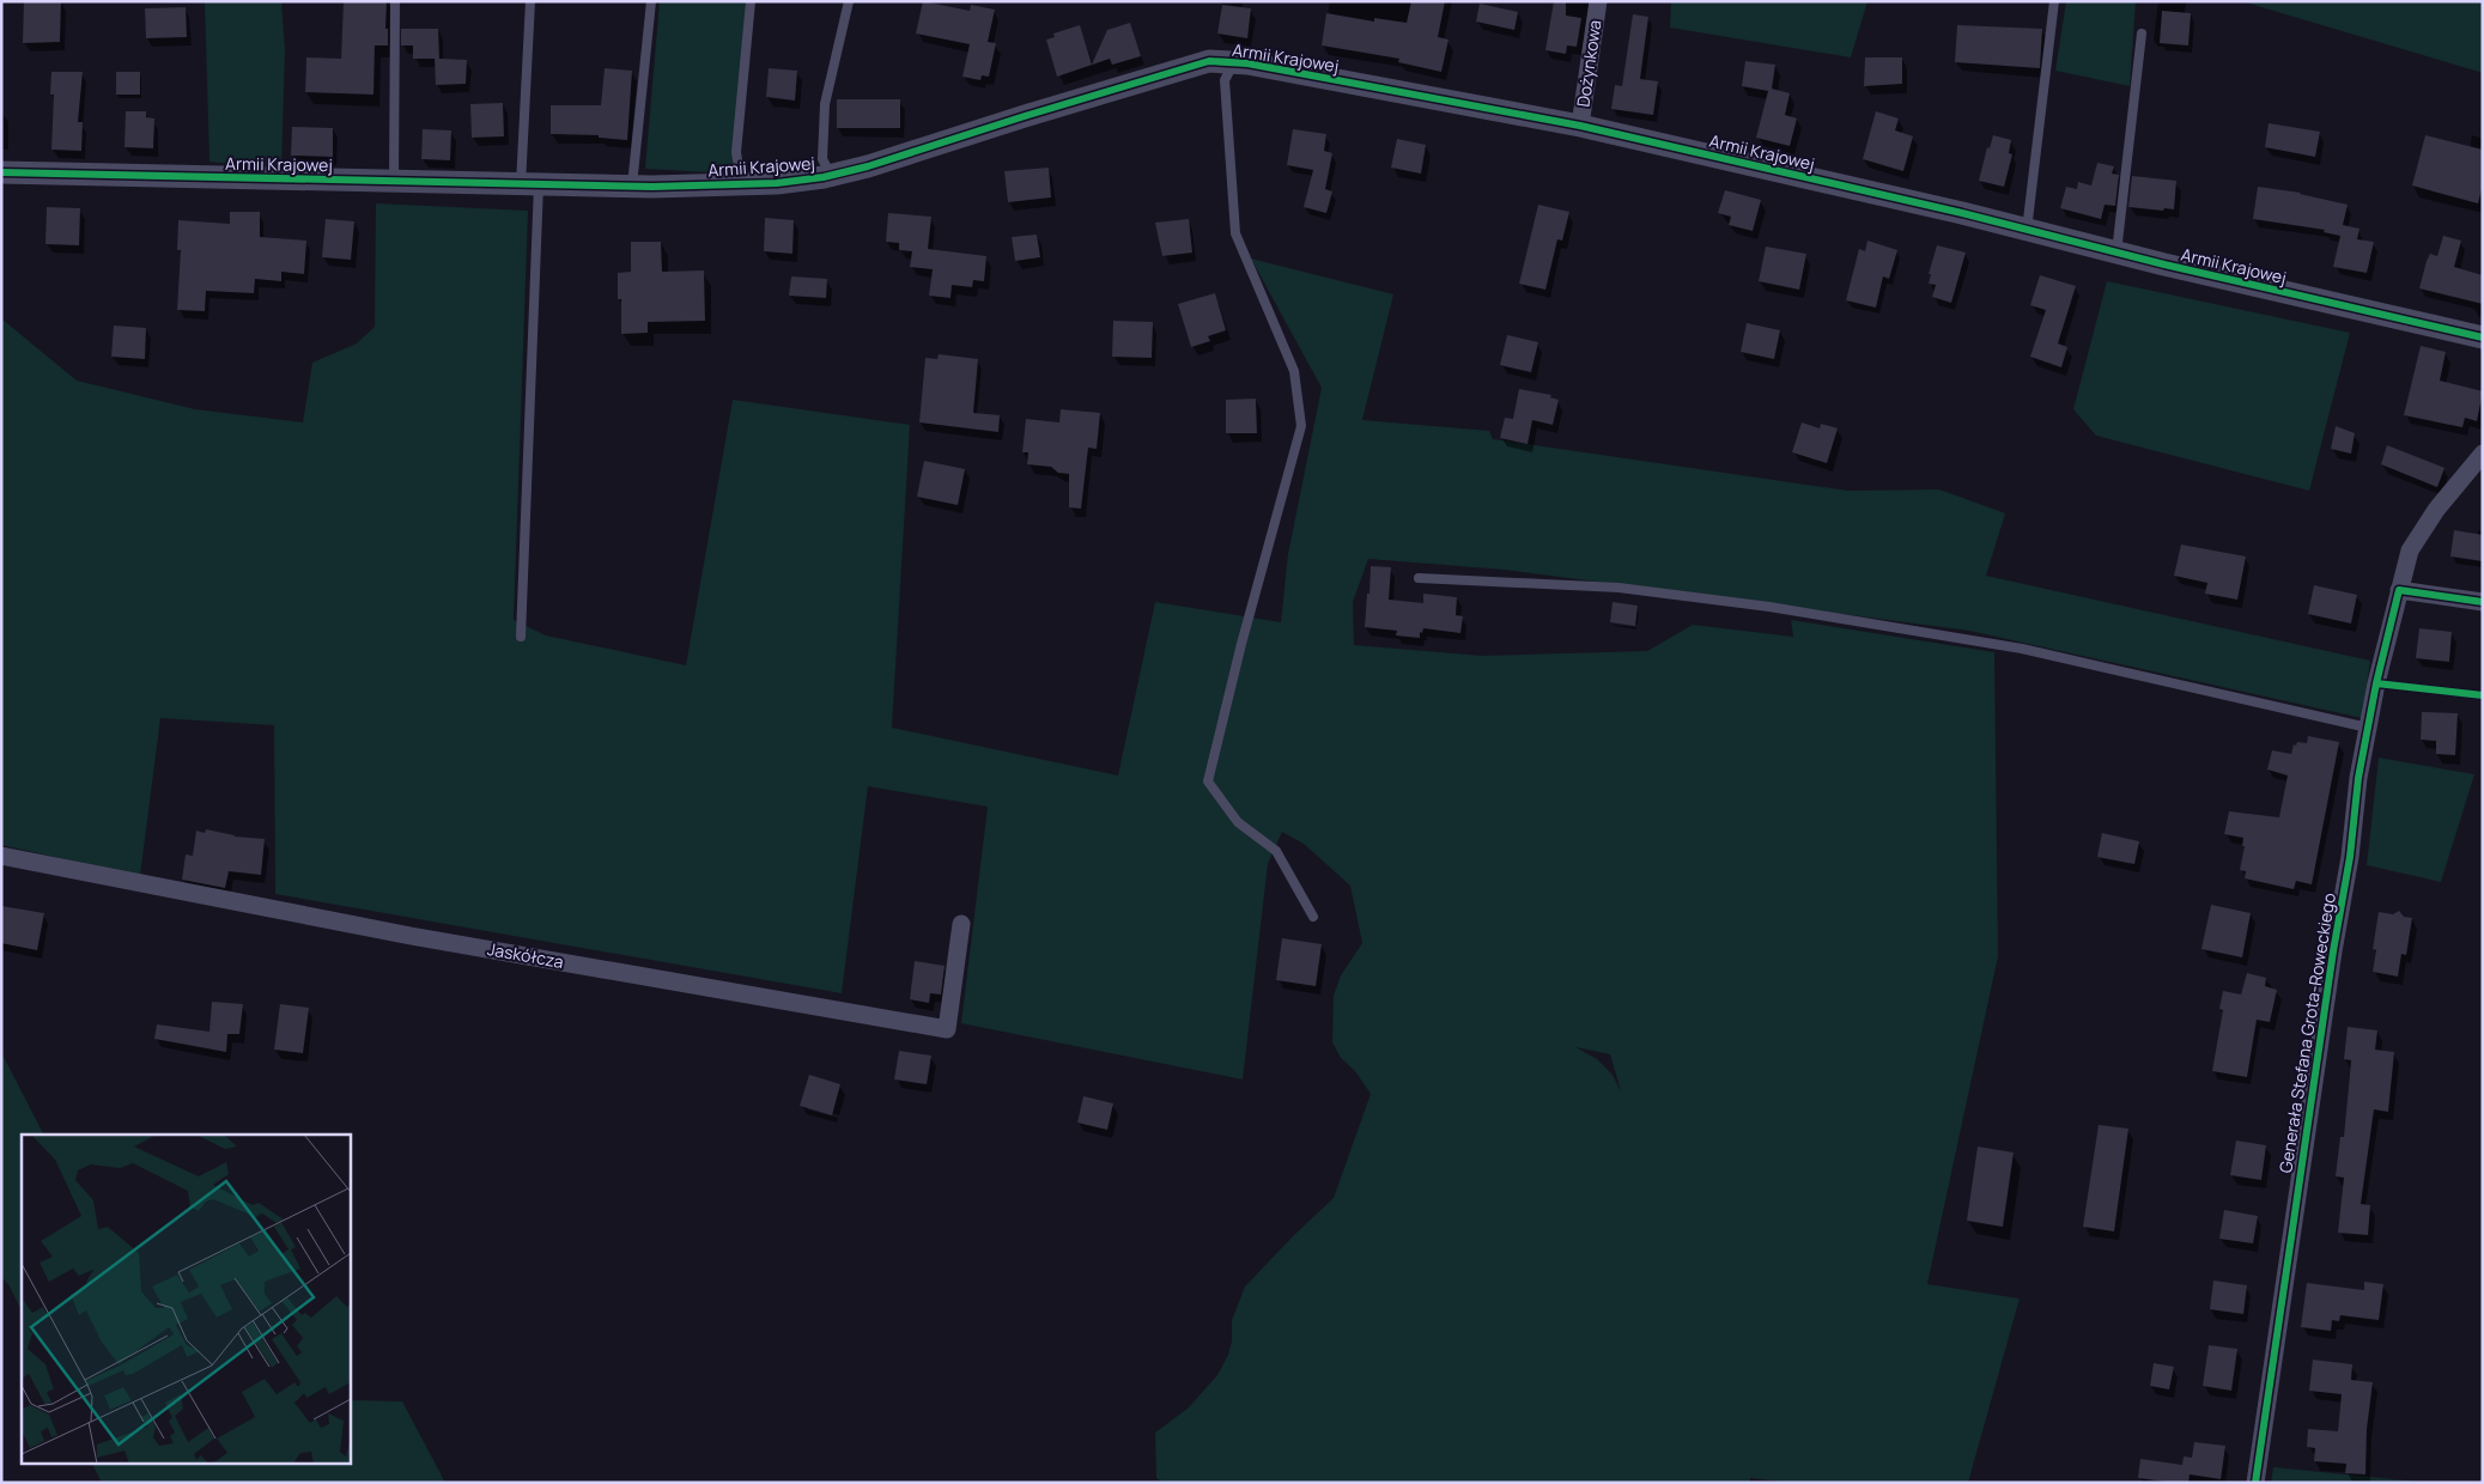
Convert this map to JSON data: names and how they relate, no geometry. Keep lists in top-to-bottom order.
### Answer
{
  "streets": {
    "street": [
      "Armii Krajowej",
      "Dożynkowa",
      "Jaskółcza",
      "Generała Stefana Grota-Roweckiego"
    ]
  },
  "crossings": [
    ["Armii Krajowej", "Dożynkowa"]
  ]
}
